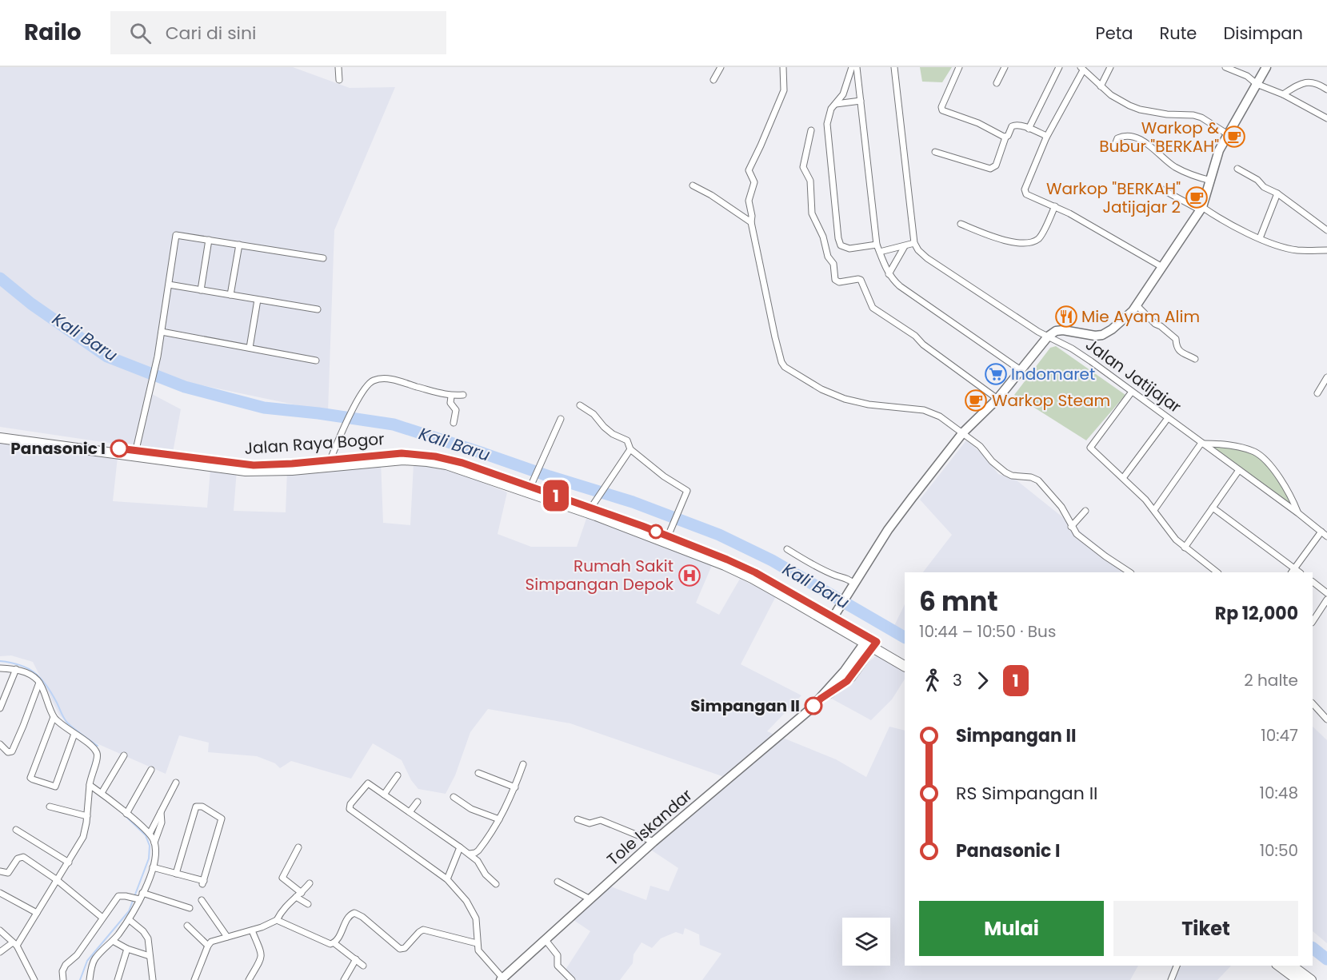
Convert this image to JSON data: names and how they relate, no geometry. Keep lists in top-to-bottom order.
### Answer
{
  "streets": {
    "highway": ["Jalan Raya Bogor"],
    "street": ["Jalan Jatijajar", "Tole Iskandar"]
  },
  "crossings": [
    ["Jalan Raya Bogor", "Tole Iskandar"]
  ],
  "water": ["Kali Baru"],
  "places": {
    "cafe": ["Warkop & Bubur \"BERKAH\"", "Warkop \"BERKAH\" Jatijajar 2", "Warkop Steam"],
    "restaurant": ["Mie Ayam Alim"],
    "supermarket": ["Indomaret"],
    "other": ["Panasonic I", "Simpangan II"],
    "hospital": ["Rumah Sakit Simpangan Depok"]
  },
  "lines": ["bus line 1"],
  "page": {
    "header": "Railo",
    "search": "Cari di sini",
    "nav": ["Peta", "Rute", "Disimpan"],
    "on_map": "1",
    "heading": ["6 mnt", "10:44 – 10:50 · Bus", "Rp 12,000"],
    "legs": ["3", "1", "2 halte"],
    "list": [
      {
        "name": "Simpangan II",
        "value": "10:47"
      },
      {
        "name": "RS Simpangan II",
        "value": "10:48"
      },
      {
        "name": "Panasonic I",
        "value": "10:50"
      }
    ],
    "buttons": ["Mulai", "Tiket"]
  }
}
